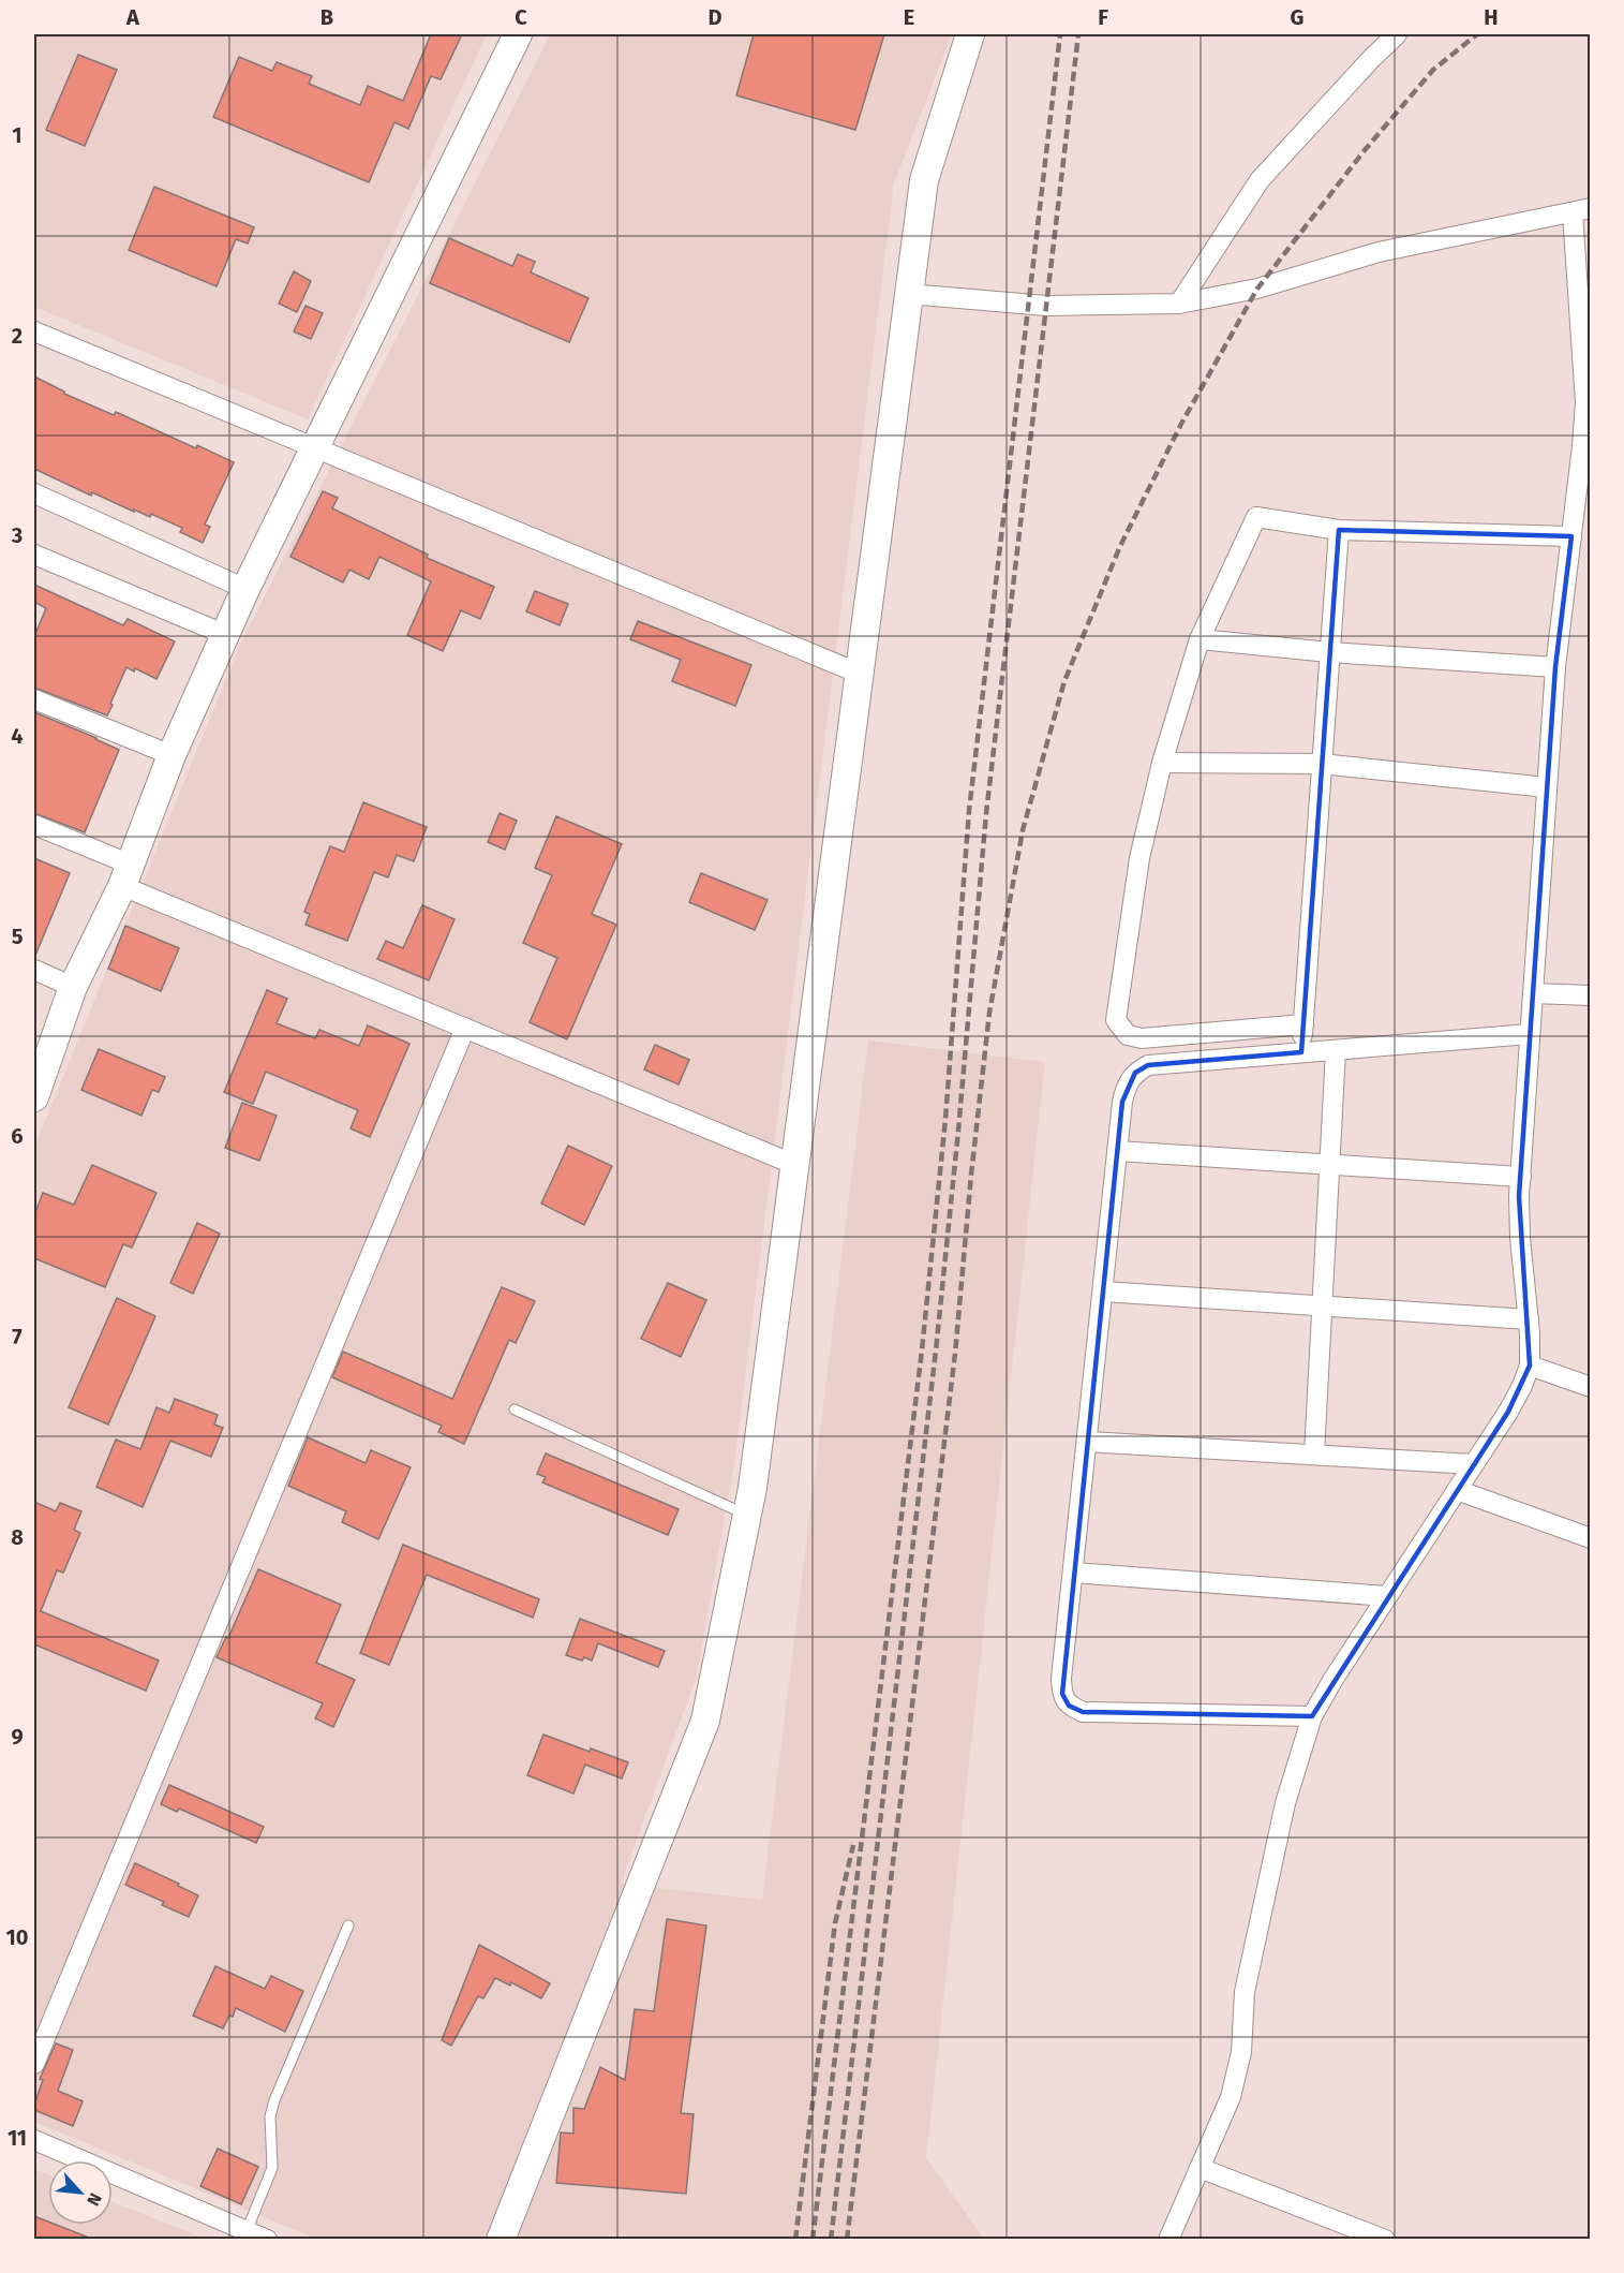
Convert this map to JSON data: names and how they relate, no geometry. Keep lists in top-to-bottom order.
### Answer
{
  "north": "bottom right",
  "grid": {
    "columns": [
      "A",
      "B",
      "C",
      "D",
      "E",
      "F",
      "G",
      "H"
    ],
    "rows": [
      "1",
      "2",
      "3",
      "4",
      "5",
      "6",
      "7",
      "8",
      "9",
      "10",
      "11"
    ]
  }
}
